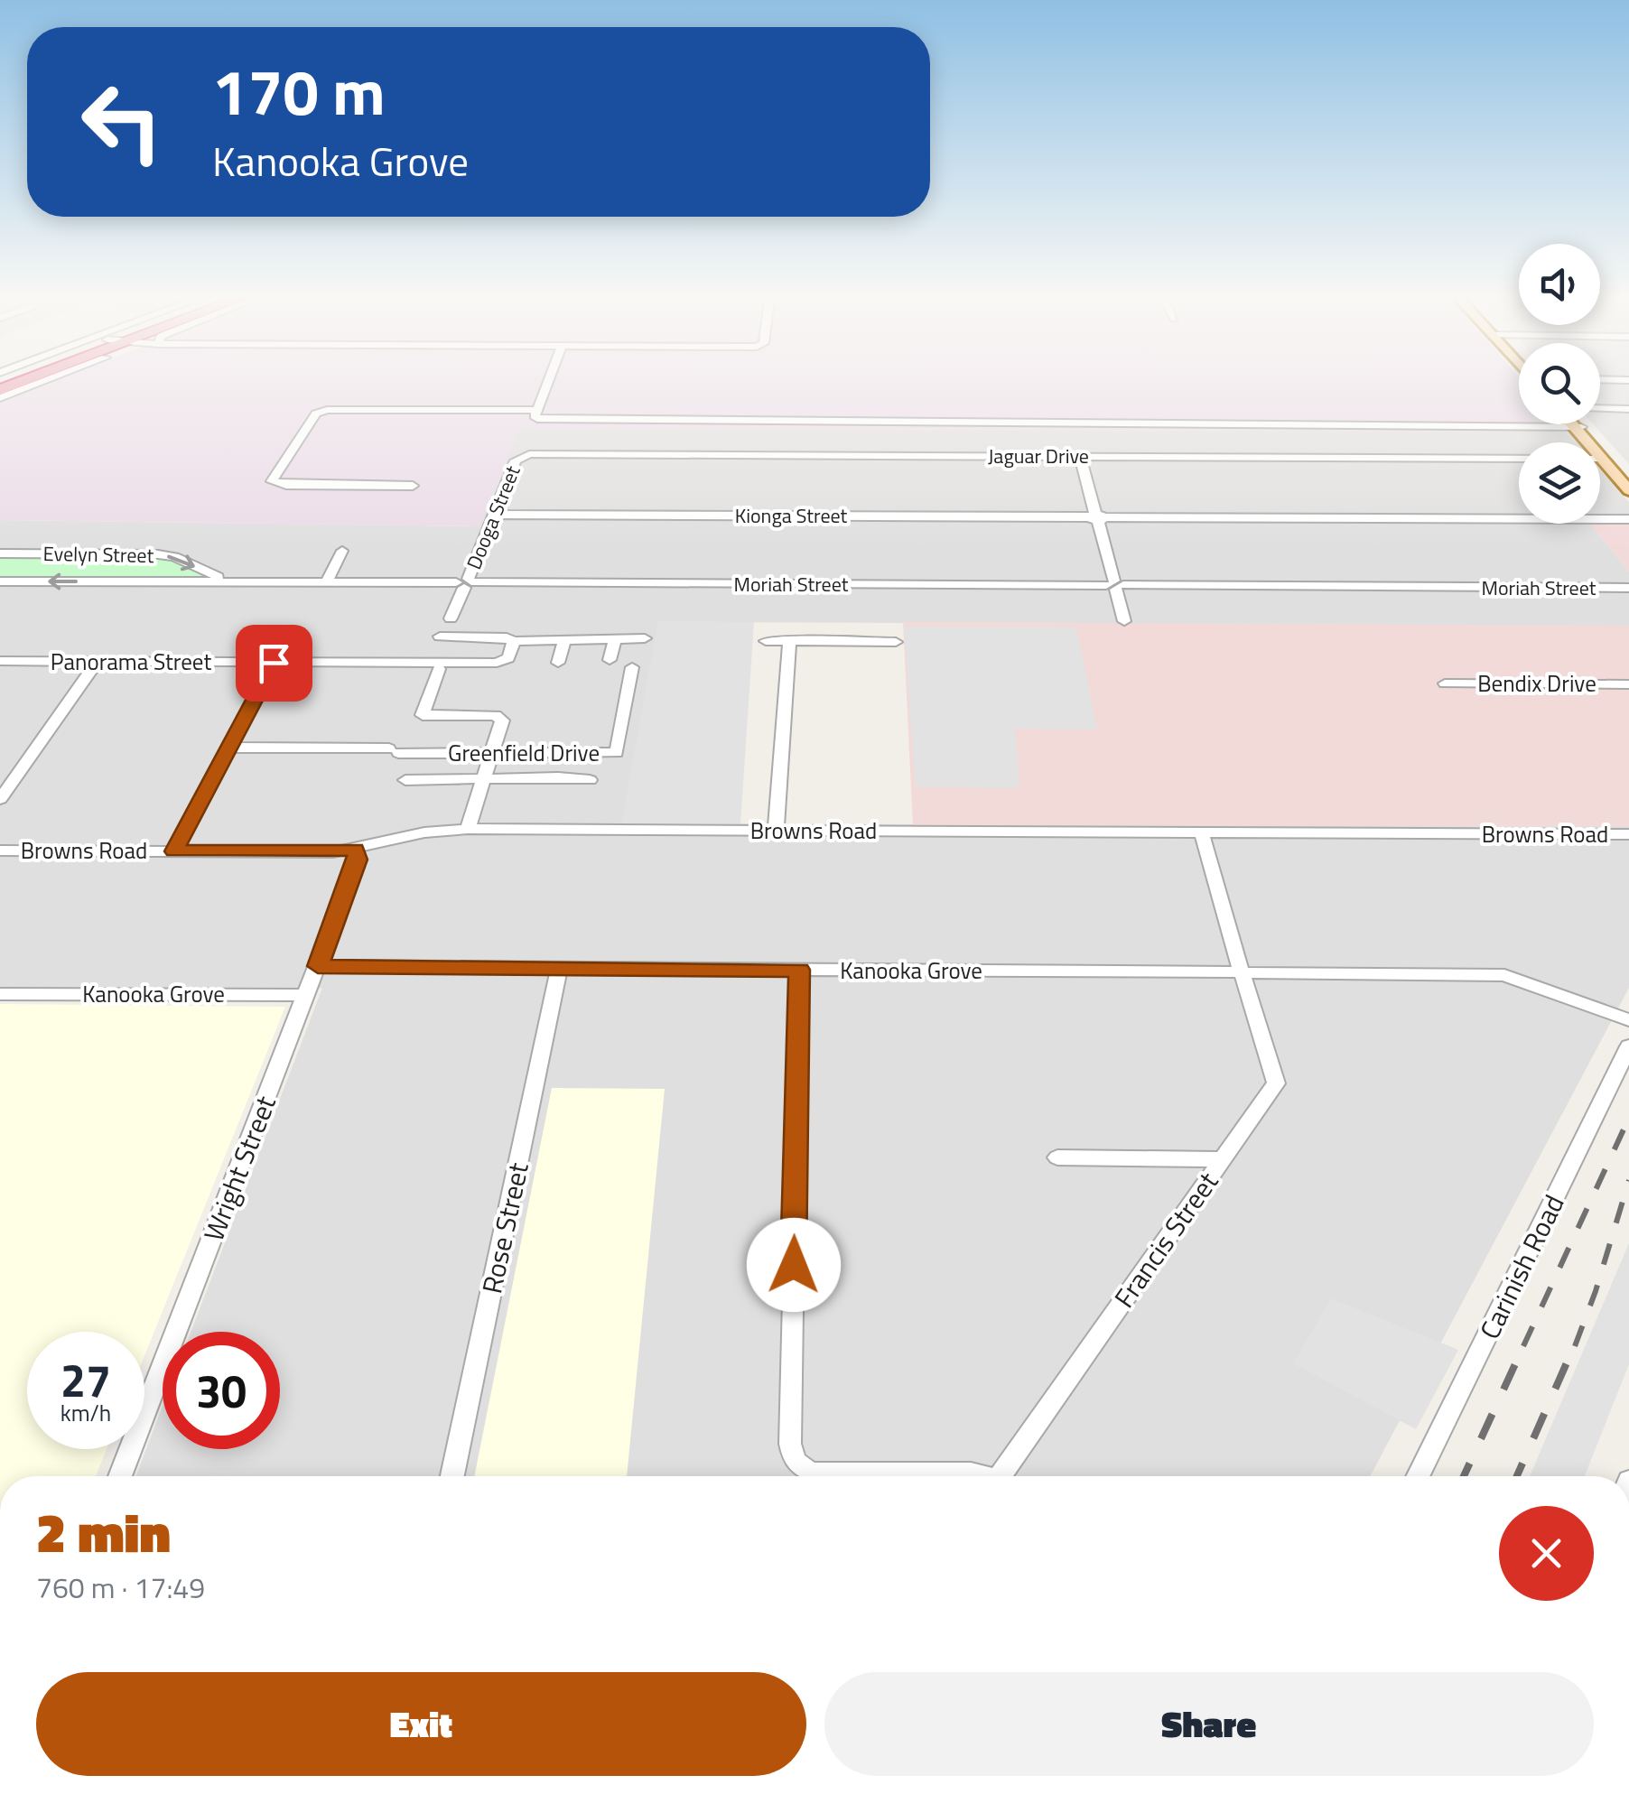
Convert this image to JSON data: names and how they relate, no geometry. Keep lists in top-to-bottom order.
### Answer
{
  "streets": {
    "street": [
      "Jaguar Drive",
      "Kionga Street",
      "Dooga Street",
      "Evelyn Street",
      "Moriah Street",
      "Panorama Street",
      "Bendix Drive",
      "Greenfield Drive",
      "Browns Road",
      "Kanooka Grove",
      "Wright Street",
      "Rose Street",
      "Francis Street",
      "Carinish Road"
    ]
  },
  "crossings": [
    ["Jaguar Drive", "Dooga Street"],
    ["Kionga Street", "Dooga Street"],
    ["Dooga Street", "Evelyn Street"],
    ["Dooga Street", "Moriah Street"],
    ["Evelyn Street", "Moriah Street"],
    ["Browns Road", "Wright Street"],
    ["Browns Road", "Francis Street"],
    ["Kanooka Grove", "Wright Street"],
    ["Kanooka Grove", "Rose Street"],
    ["Kanooka Grove", "Francis Street"]
  ],
  "page": {
    "turn": ["170 m", "Kanooka Grove"],
    "speed": "27 km/h",
    "limit": "30",
    "heading": ["2 min", "760 m · 17:49"],
    "buttons": ["Exit", "Share"]
  }
}
